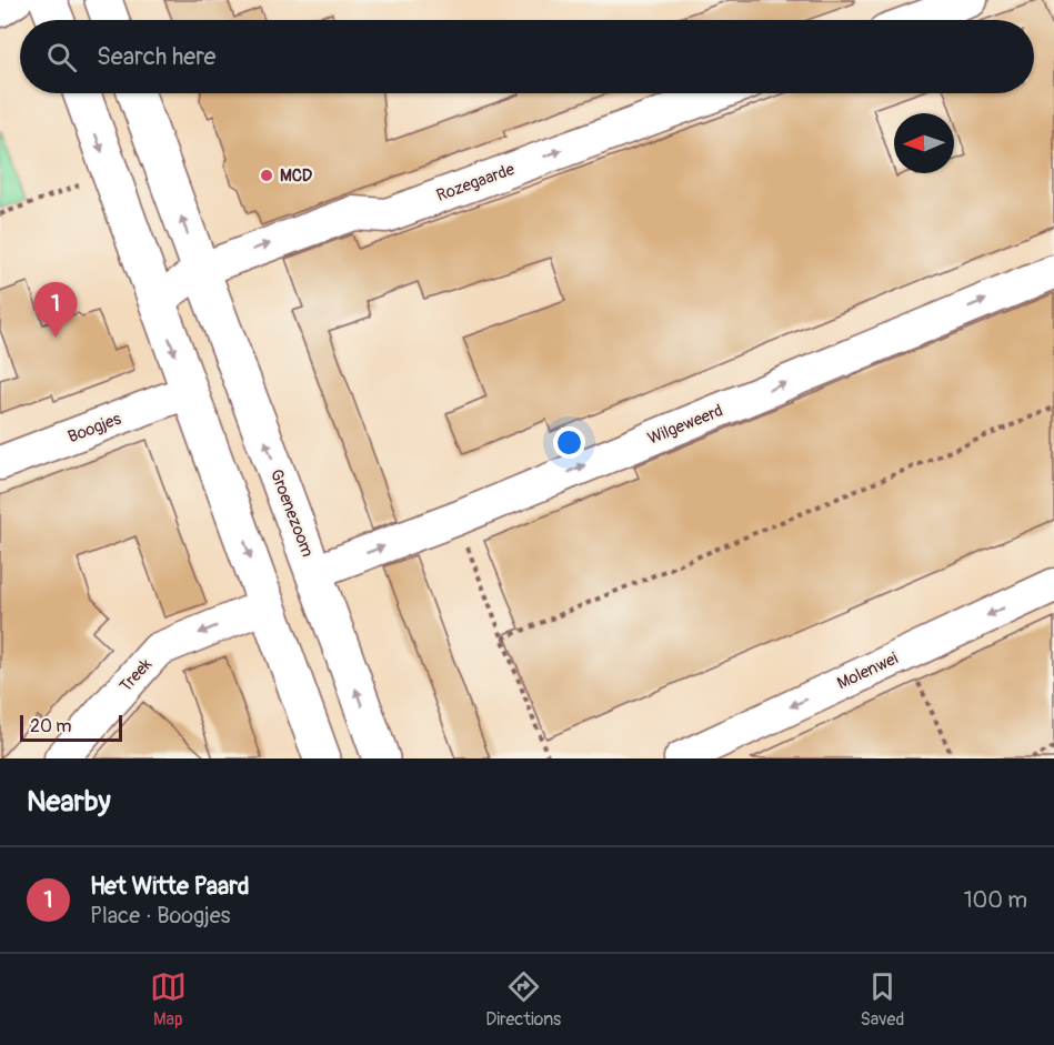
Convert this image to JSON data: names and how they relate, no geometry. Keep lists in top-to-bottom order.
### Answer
{
  "streets": {
    "street": [
      "Rozegaarde",
      "Wilgeweerd",
      "Boogjes",
      "Groenezoom",
      "Molenwei",
      "Treek"
    ]
  },
  "crossings": [
    ["Rozegaarde", "Groenezoom"],
    ["Wilgeweerd", "Groenezoom"]
  ],
  "one_way": [
    "Rozegaarde",
    "Wilgeweerd",
    "Molenwei",
    "Treek"
  ],
  "places": ["MCD"],
  "scale_bar": "20 m",
  "north": "left",
  "page": {
    "search": "Search here",
    "pins": "1",
    "scale": "20 m",
    "heading": "Nearby",
    "list": [
      {
        "mark": "1",
        "name": "Het Witte Paard",
        "note": "Place · Boogjes",
        "value": "100 m"
      }
    ],
    "nav": ["Map", "Directions", "Saved"]
  }
}
